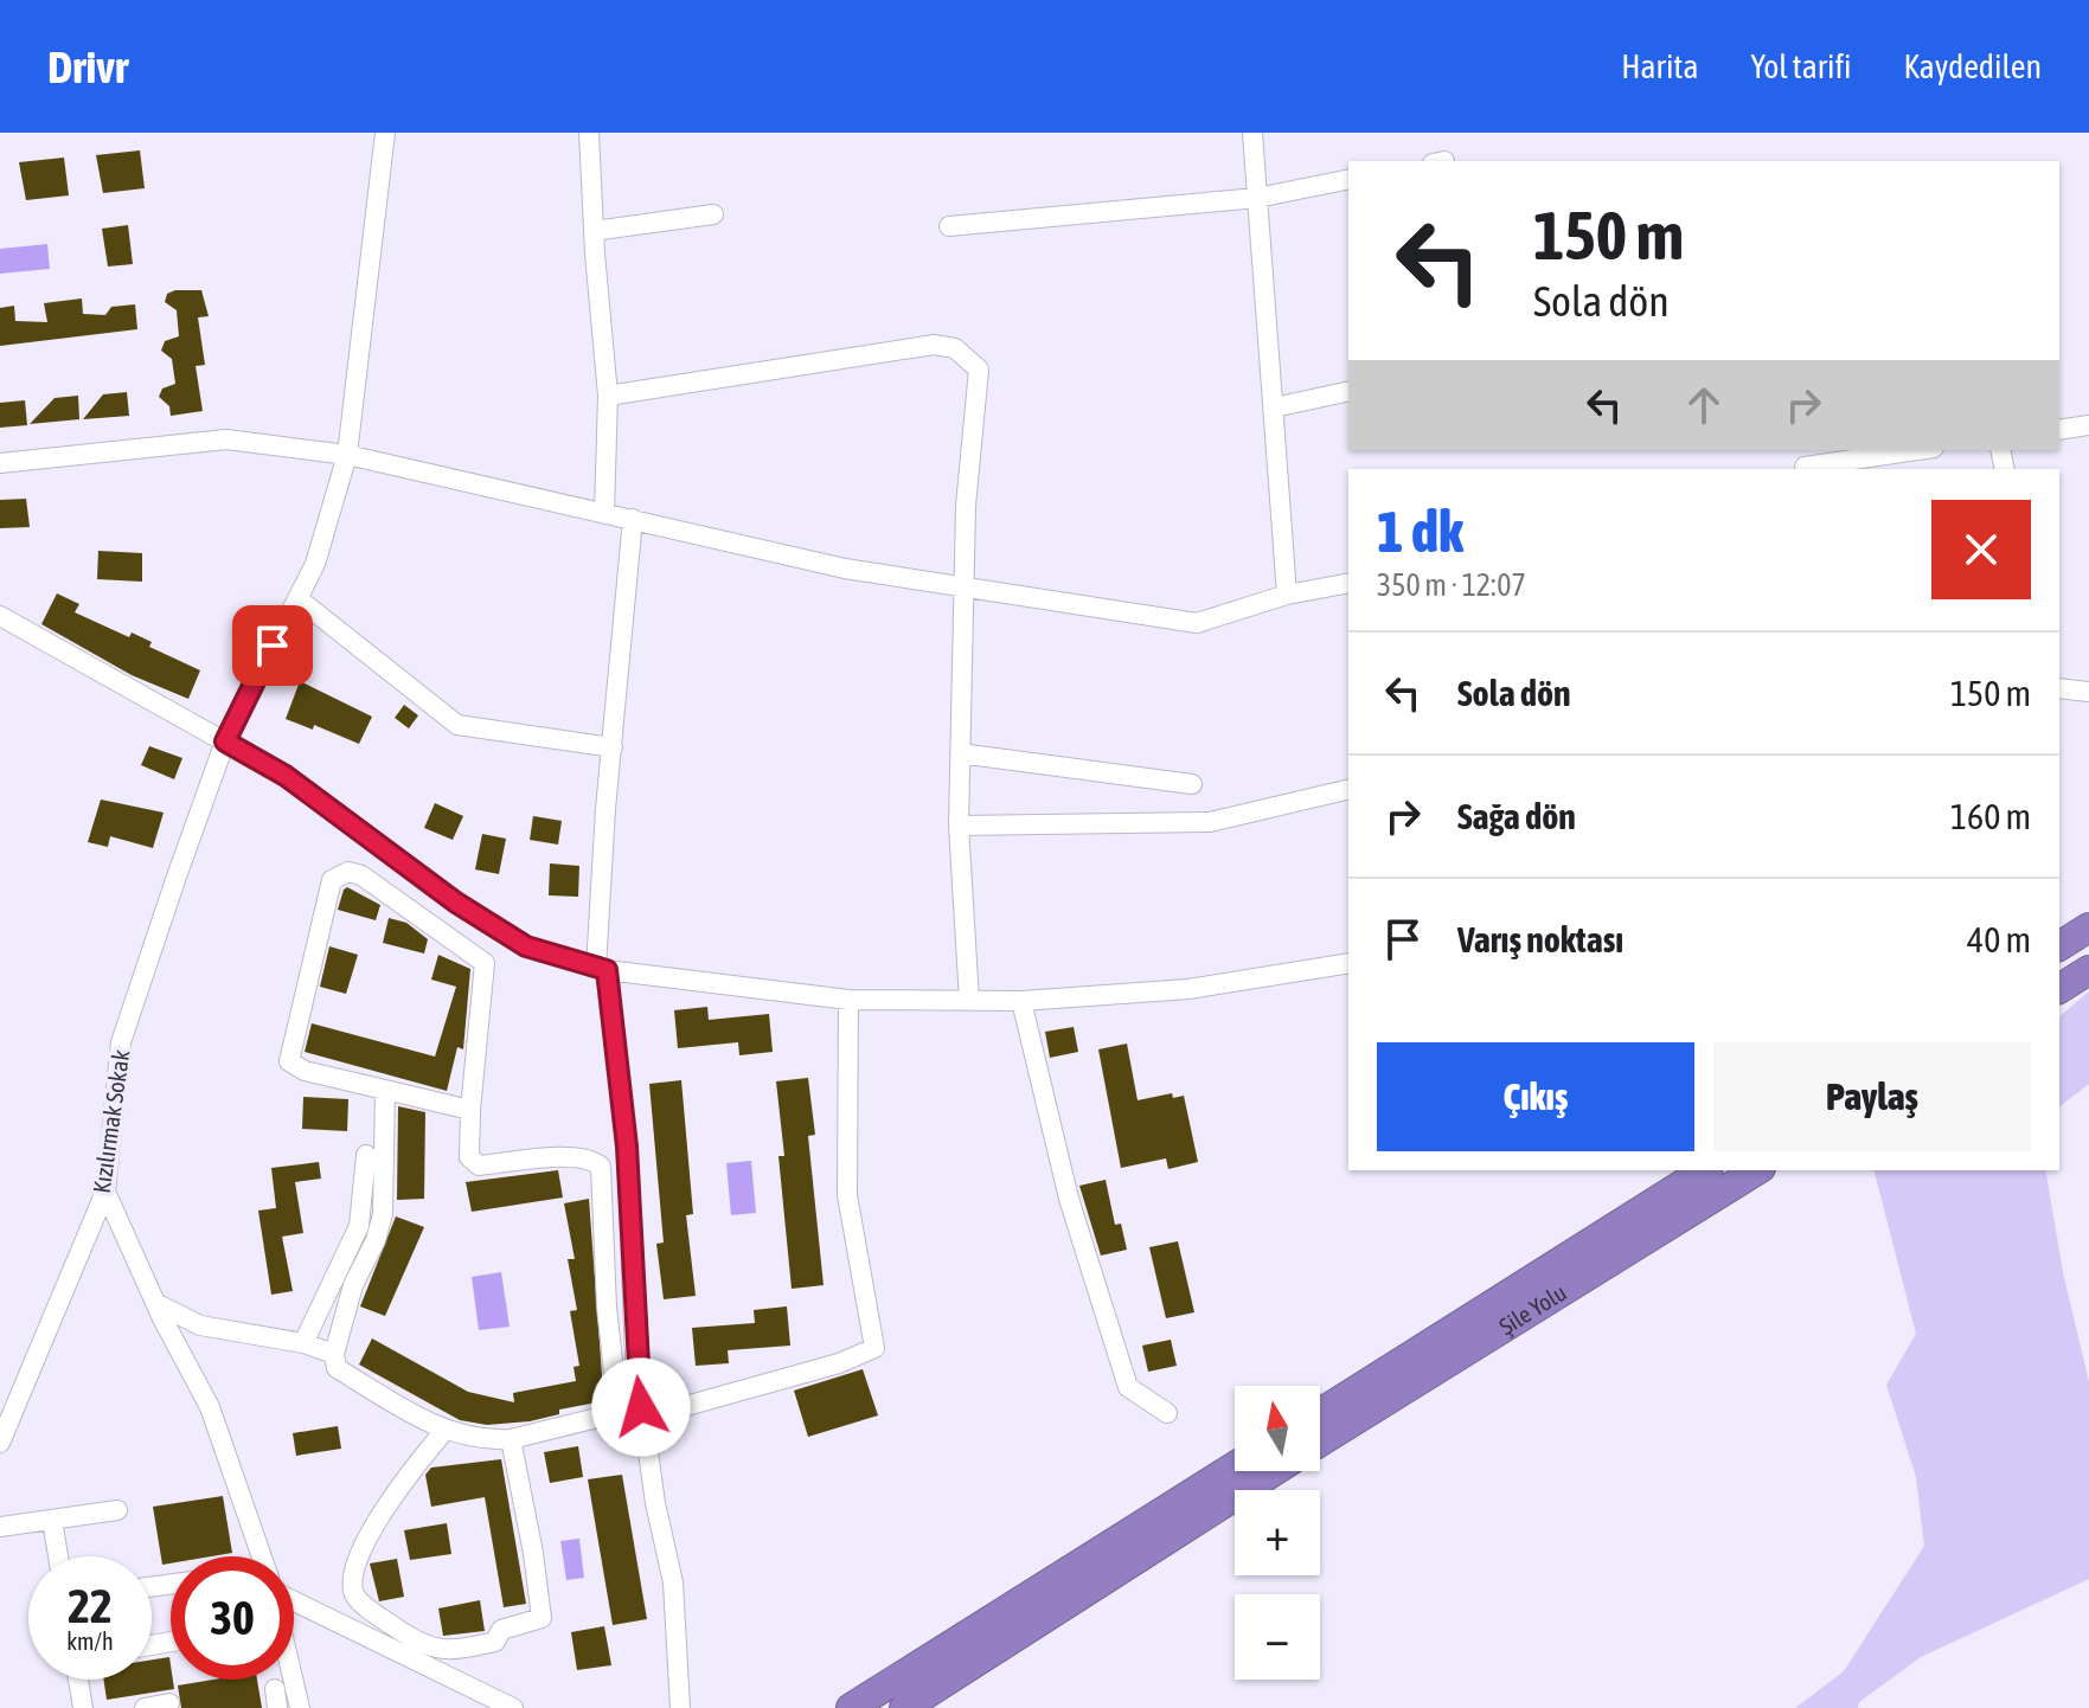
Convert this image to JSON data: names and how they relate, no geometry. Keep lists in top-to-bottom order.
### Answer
{
  "streets": {
    "highway": ["Şile Yolu"],
    "street": ["Kızılırmak Sokak"]
  },
  "north": "top",
  "page": {
    "header": "Drivr",
    "nav": ["Harita", "Yol tarifi", "Kaydedilen"],
    "turn": ["150 m", "Sola dön"],
    "heading": ["1 dk", "350 m · 12:07"],
    "list": [
      {
        "name": "Sola dön",
        "value": "150 m"
      },
      {
        "name": "Sağa dön",
        "value": "160 m"
      },
      {
        "name": "Varış noktası",
        "value": "40 m"
      }
    ],
    "buttons": ["Çıkış", "Paylaş"],
    "map_buttons": ["+", "−"],
    "speed": "22 km/h",
    "limit": "30"
  }
}
